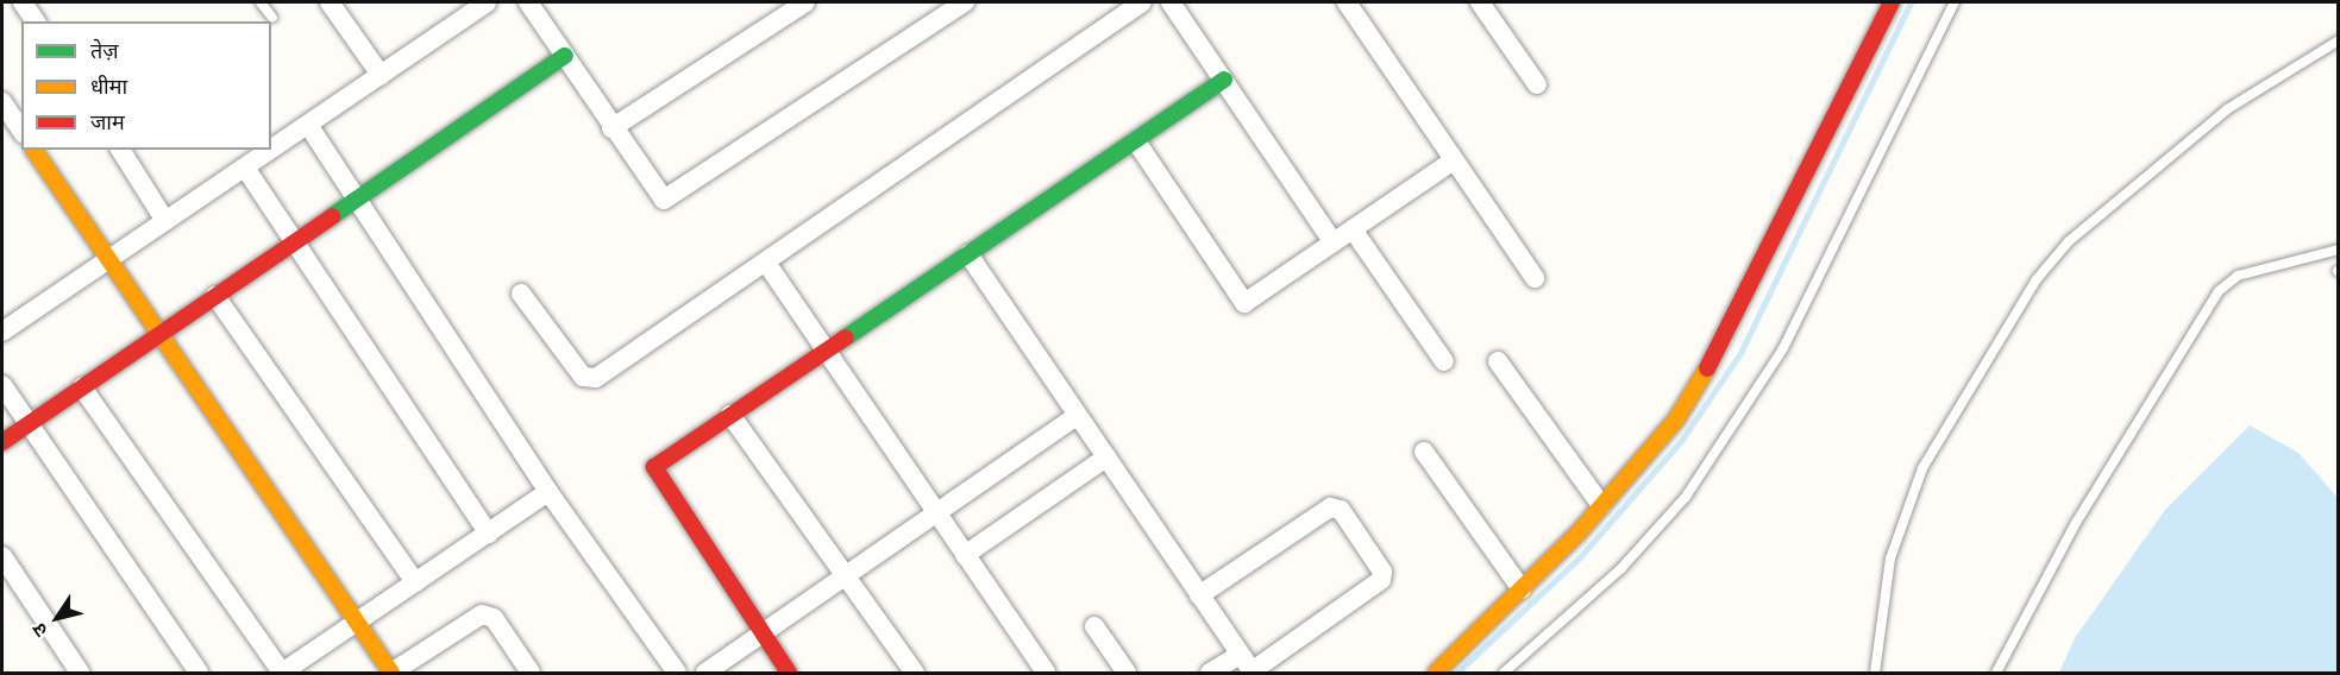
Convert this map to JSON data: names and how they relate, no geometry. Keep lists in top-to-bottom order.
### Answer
{
  "legend": ["तेज़", "धीमा", "जाम"],
  "north": "bottom left"
}
